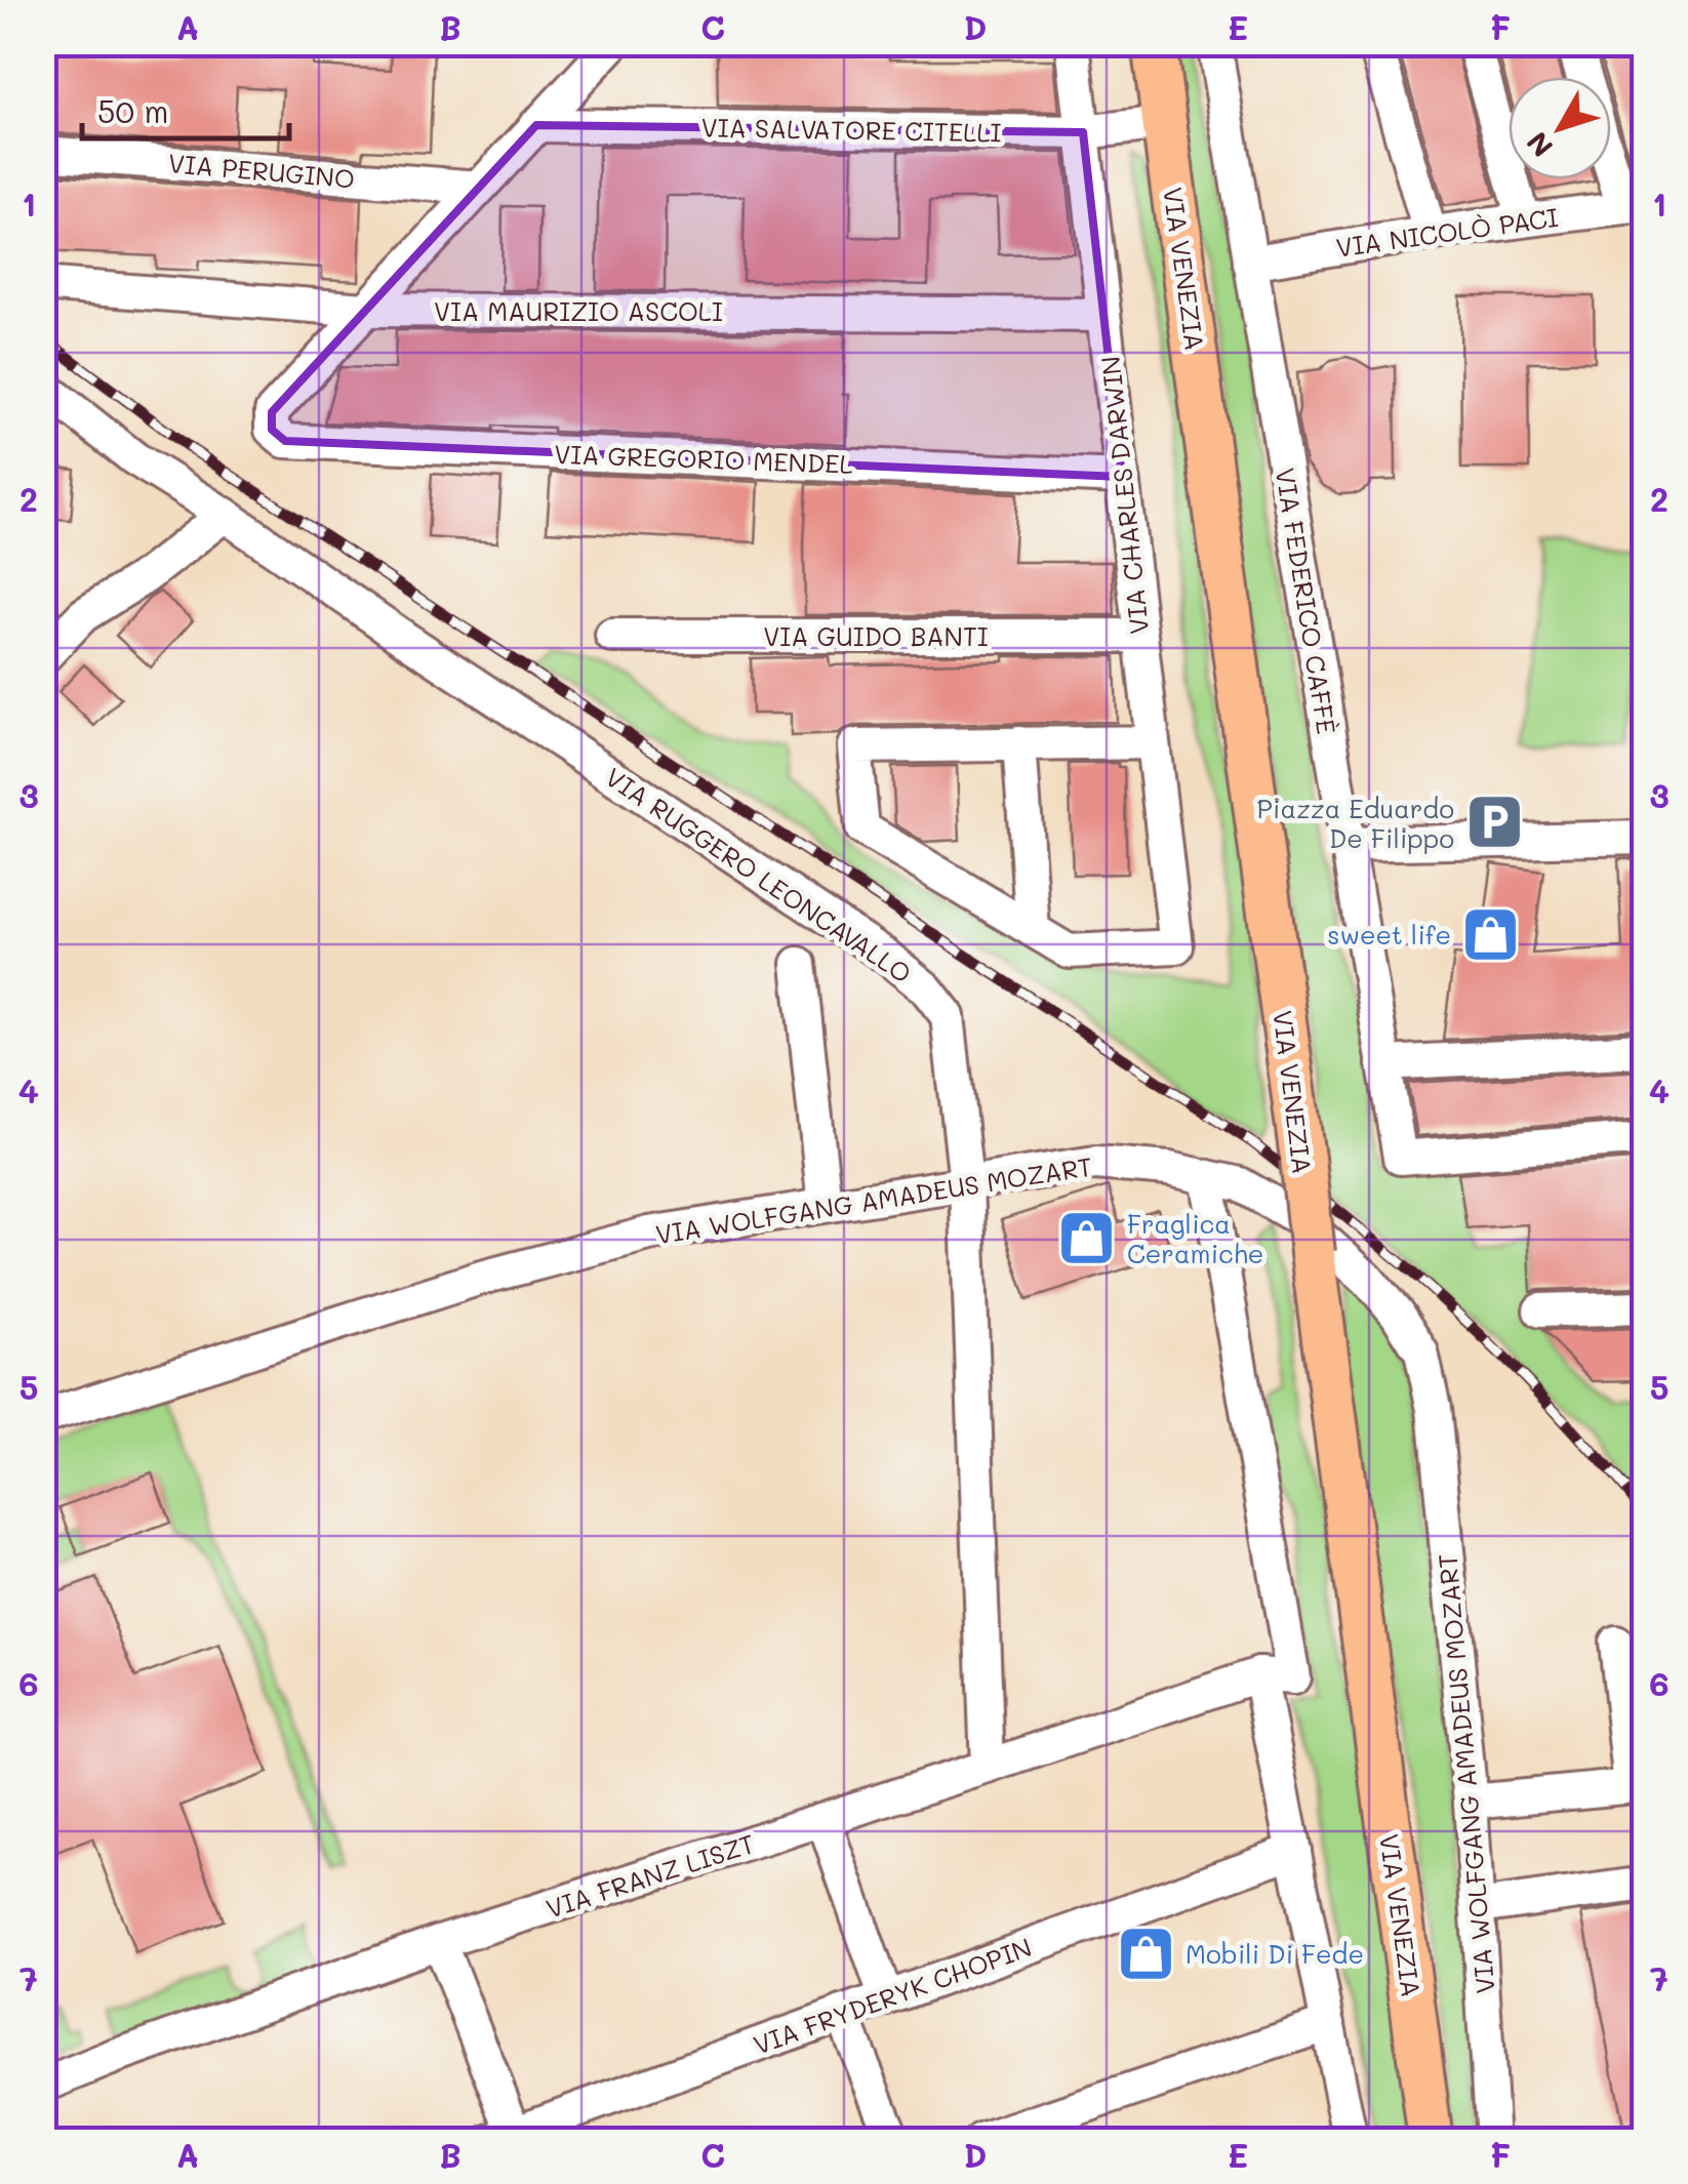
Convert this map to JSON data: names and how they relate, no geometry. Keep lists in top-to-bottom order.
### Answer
{
  "streets": {
    "main road": ["VIA VENEZIA"],
    "street": [
      "VIA SALVATORE CITELLI",
      "VIA PERUGINO",
      "VIA NICOLÒ PACI",
      "VIA MAURIZIO ASCOLI",
      "VIA GREGORIO MENDEL",
      "VIA CHARLES DARWIN",
      "VIA FEDERICO CAFFÈ",
      "VIA GUIDO BANTI",
      "VIA RUGGERO LEONCAVALLO",
      "VIA WOLFGANG AMADEUS MOZART",
      "VIA FRANZ LISZT",
      "VIA FRYDERYK CHOPIN"
    ]
  },
  "crossings": [
    ["VIA SALVATORE CITELLI", "VIA VENEZIA"],
    ["VIA SALVATORE CITELLI", "VIA CHARLES DARWIN"],
    ["VIA NICOLÒ PACI", "VIA FEDERICO CAFFÈ"],
    ["VIA MAURIZIO ASCOLI", "VIA GREGORIO MENDEL"],
    ["VIA MAURIZIO ASCOLI", "VIA CHARLES DARWIN"],
    ["VIA GREGORIO MENDEL", "VIA CHARLES DARWIN"],
    ["VIA CHARLES DARWIN", "VIA GUIDO BANTI"],
    ["VIA RUGGERO LEONCAVALLO", "VIA WOLFGANG AMADEUS MOZART"],
    ["VIA RUGGERO LEONCAVALLO", "VIA FRANZ LISZT"],
    ["VIA WOLFGANG AMADEUS MOZART", "VIA FRANZ LISZT"]
  ],
  "places": {
    "parking": ["Piazza Eduardo De Filippo"],
    "shop": ["sweet life", "Fraglica Ceramiche", "Mobili Di Fede"]
  },
  "scale_bar": "50 m",
  "north": "bottom left",
  "grid": {
    "columns": [
      "A",
      "B",
      "C",
      "D",
      "E",
      "F"
    ],
    "rows": [
      "1",
      "2",
      "3",
      "4",
      "5",
      "6",
      "7"
    ]
  }
}
